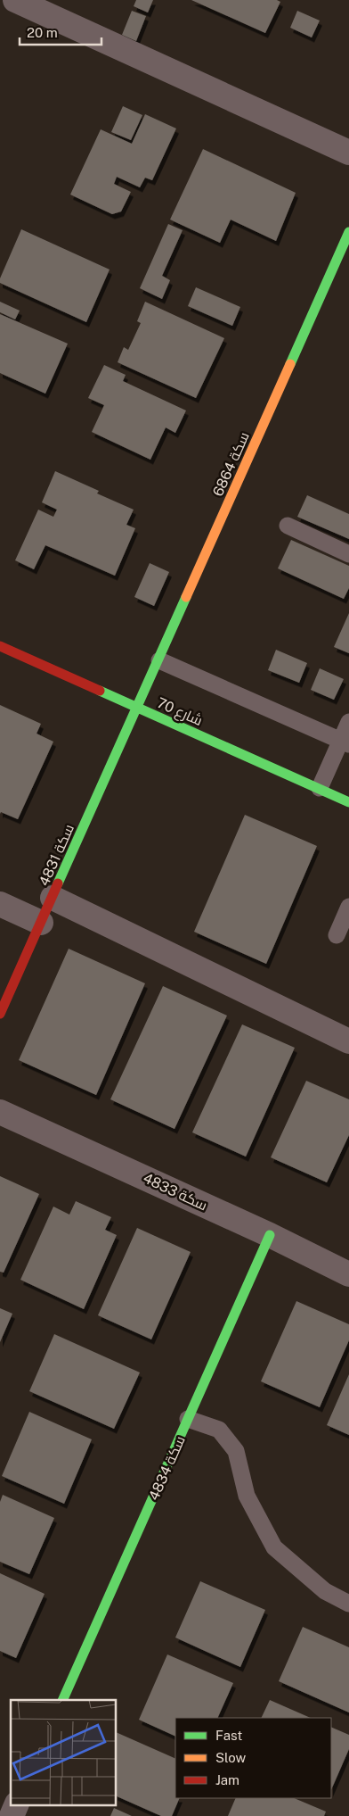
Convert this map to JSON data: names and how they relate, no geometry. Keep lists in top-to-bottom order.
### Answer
{
  "streets": {
    "street": [
      "سكة 6864",
      "شارع 70",
      "سكة 4831",
      "سكة 4833",
      "سكة 4834"
    ]
  },
  "crossings": [
    ["سكة 6864", "شارع 70"],
    ["سكة 6864", "سكة 4831"],
    ["شارع 70", "سكة 4831"],
    ["سكة 4833", "سكة 4834"]
  ],
  "legend": ["Fast", "Slow", "Jam"],
  "scale_bar": "20 m"
}
